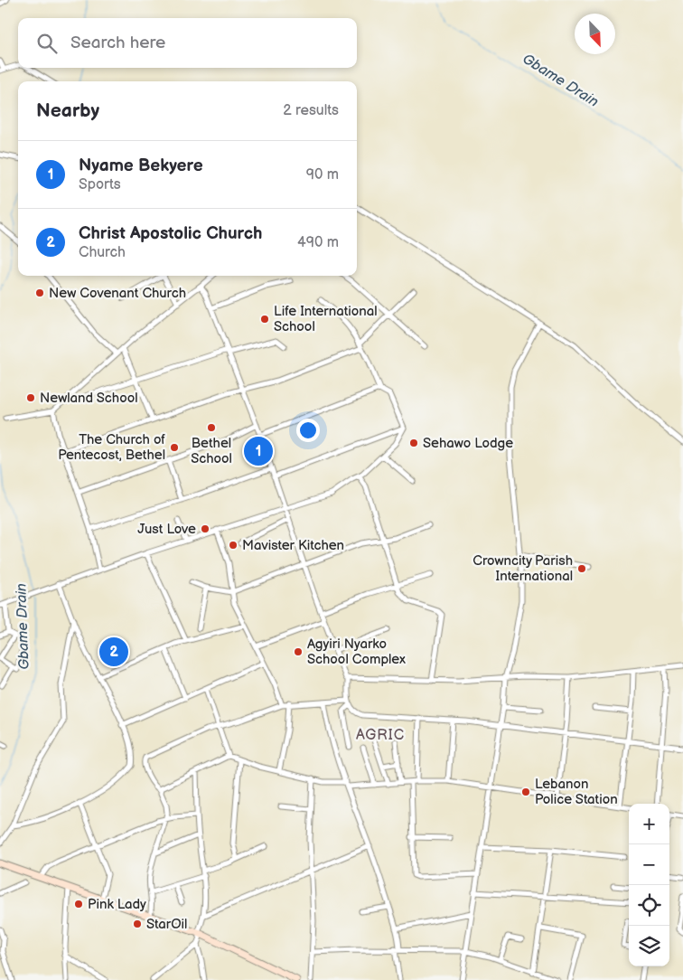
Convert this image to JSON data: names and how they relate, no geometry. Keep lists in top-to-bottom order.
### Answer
{
  "districts": ["AGRIC"],
  "water": ["Gbame Drain"],
  "places": [
    "New Covenant Church",
    "Life International School",
    "Newland School",
    "Bethel School",
    "Sehawo Lodge",
    "The Church of Pentecost, Bethel",
    "Just Love",
    "Mavister Kitchen",
    "Crowncity Parish International",
    "Agyiri Nyarko School Complex",
    "Lebanon Police Station",
    "Pink Lady",
    "StarOil"
  ],
  "north": "bottom right",
  "page": {
    "search": "Search here",
    "heading": ["Nearby", "2 results"],
    "list": [
      {
        "mark": "1",
        "name": "Nyame Bekyere",
        "note": "Sports",
        "value": "90 m"
      },
      {
        "mark": "2",
        "name": "Christ Apostolic Church",
        "note": "Church",
        "value": "490 m"
      }
    ],
    "pins": ["1", "2"],
    "map_buttons": ["+", "−"]
  }
}
